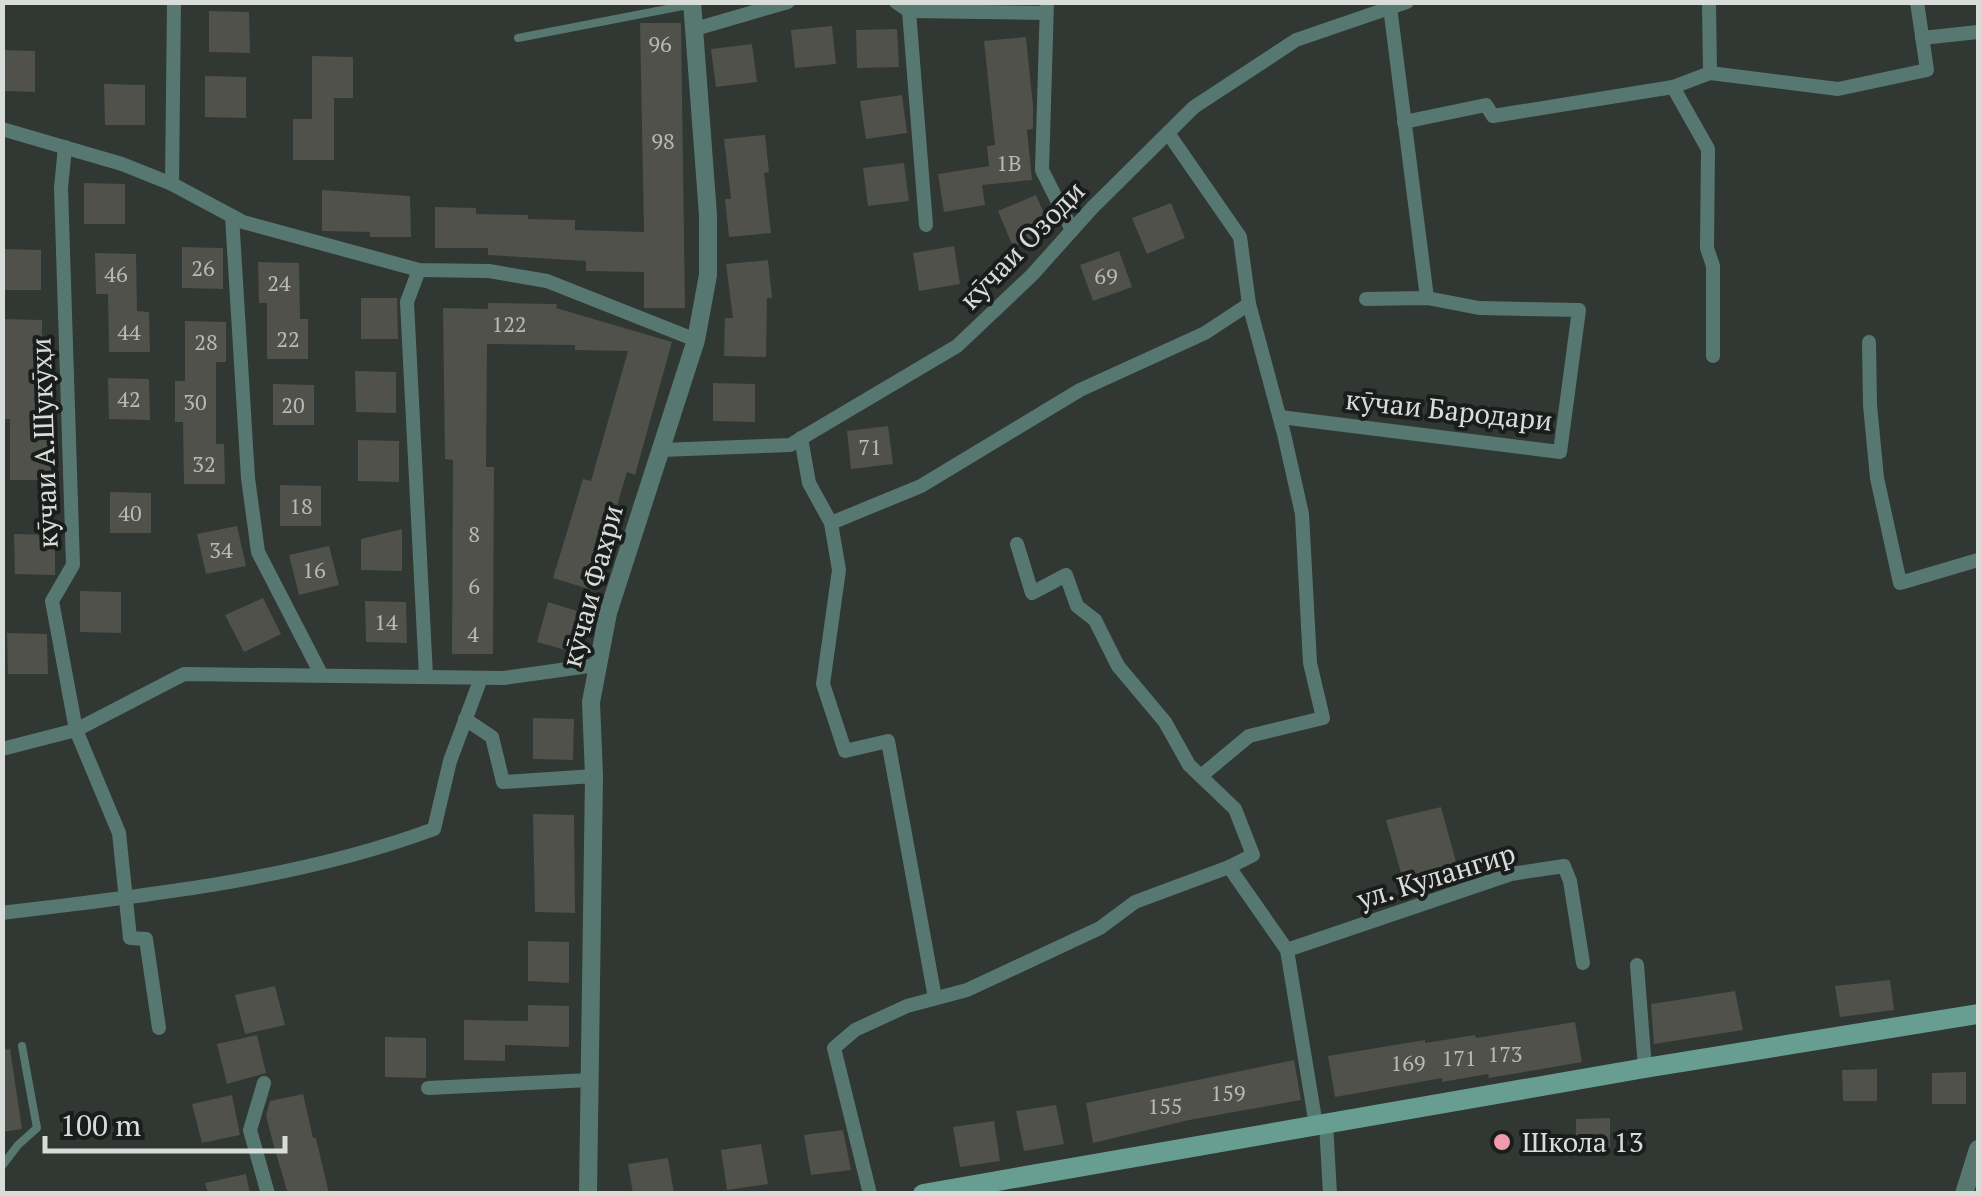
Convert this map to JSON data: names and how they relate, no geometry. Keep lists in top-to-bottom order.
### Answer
{
  "streets": {
    "street": [
      "кӯчаи Озоди",
      "кӯчаи Бародари",
      "кӯчаи А.Шукӯҳи",
      "кӯчаи Фахри",
      "ул. Кулангир"
    ]
  },
  "crossings": [
    ["кӯчаи Озоди", "кӯчаи Фахри"]
  ],
  "places": ["Школа 13"],
  "house_numbers": [
    "96",
    "98",
    "1В",
    "26",
    "46",
    "69",
    "24",
    "122",
    "44",
    "22",
    "28",
    "42",
    "30",
    "20",
    "71",
    "32",
    "18",
    "40",
    "8",
    "34",
    "16",
    "6",
    "14",
    "4",
    "173",
    "171",
    "169",
    "159",
    "155"
  ],
  "scale_bar": "100 m"
}
